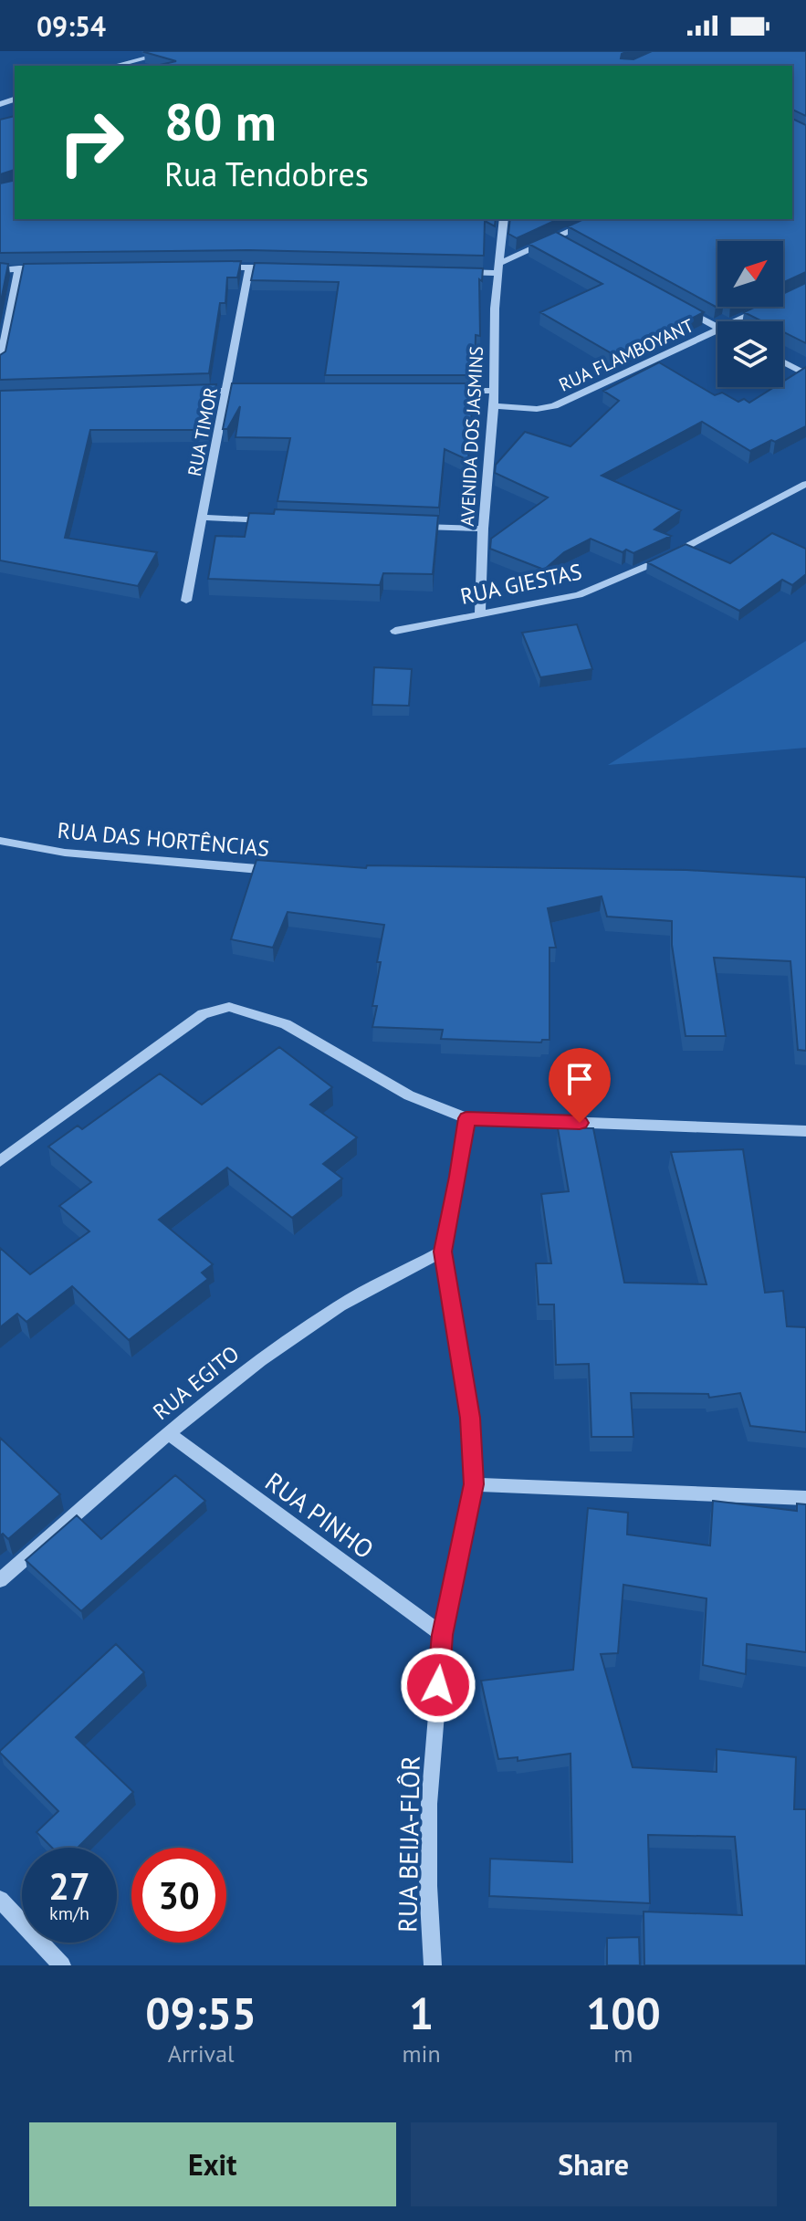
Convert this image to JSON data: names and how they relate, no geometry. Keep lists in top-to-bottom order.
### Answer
{
  "streets": {
    "street": [
      "RUA FLAMBOYANT",
      "RUA TIMOR",
      "AVENIDA DOS JASMINS",
      "RUA GIESTAS",
      "RUA DAS HORTÊNCIAS",
      "RUA EGITO",
      "RUA PINHO",
      "RUA BEIJA-FLÔR"
    ]
  },
  "crossings": [
    ["RUA FLAMBOYANT", "AVENIDA DOS JASMINS"],
    ["AVENIDA DOS JASMINS", "RUA GIESTAS"],
    ["RUA EGITO", "RUA PINHO"],
    ["RUA EGITO", "RUA BEIJA-FLÔR"],
    ["RUA PINHO", "RUA BEIJA-FLÔR"]
  ],
  "north": "top right",
  "page": {
    "status": "09:54",
    "turn": ["80 m", "Rua Tendobres"],
    "speed": "27 km/h",
    "limit": "30",
    "eta": [
      "09:55",
      "Arrival",
      "1",
      "min",
      "100",
      "m"
    ],
    "buttons": ["Exit", "Share"]
  }
}
